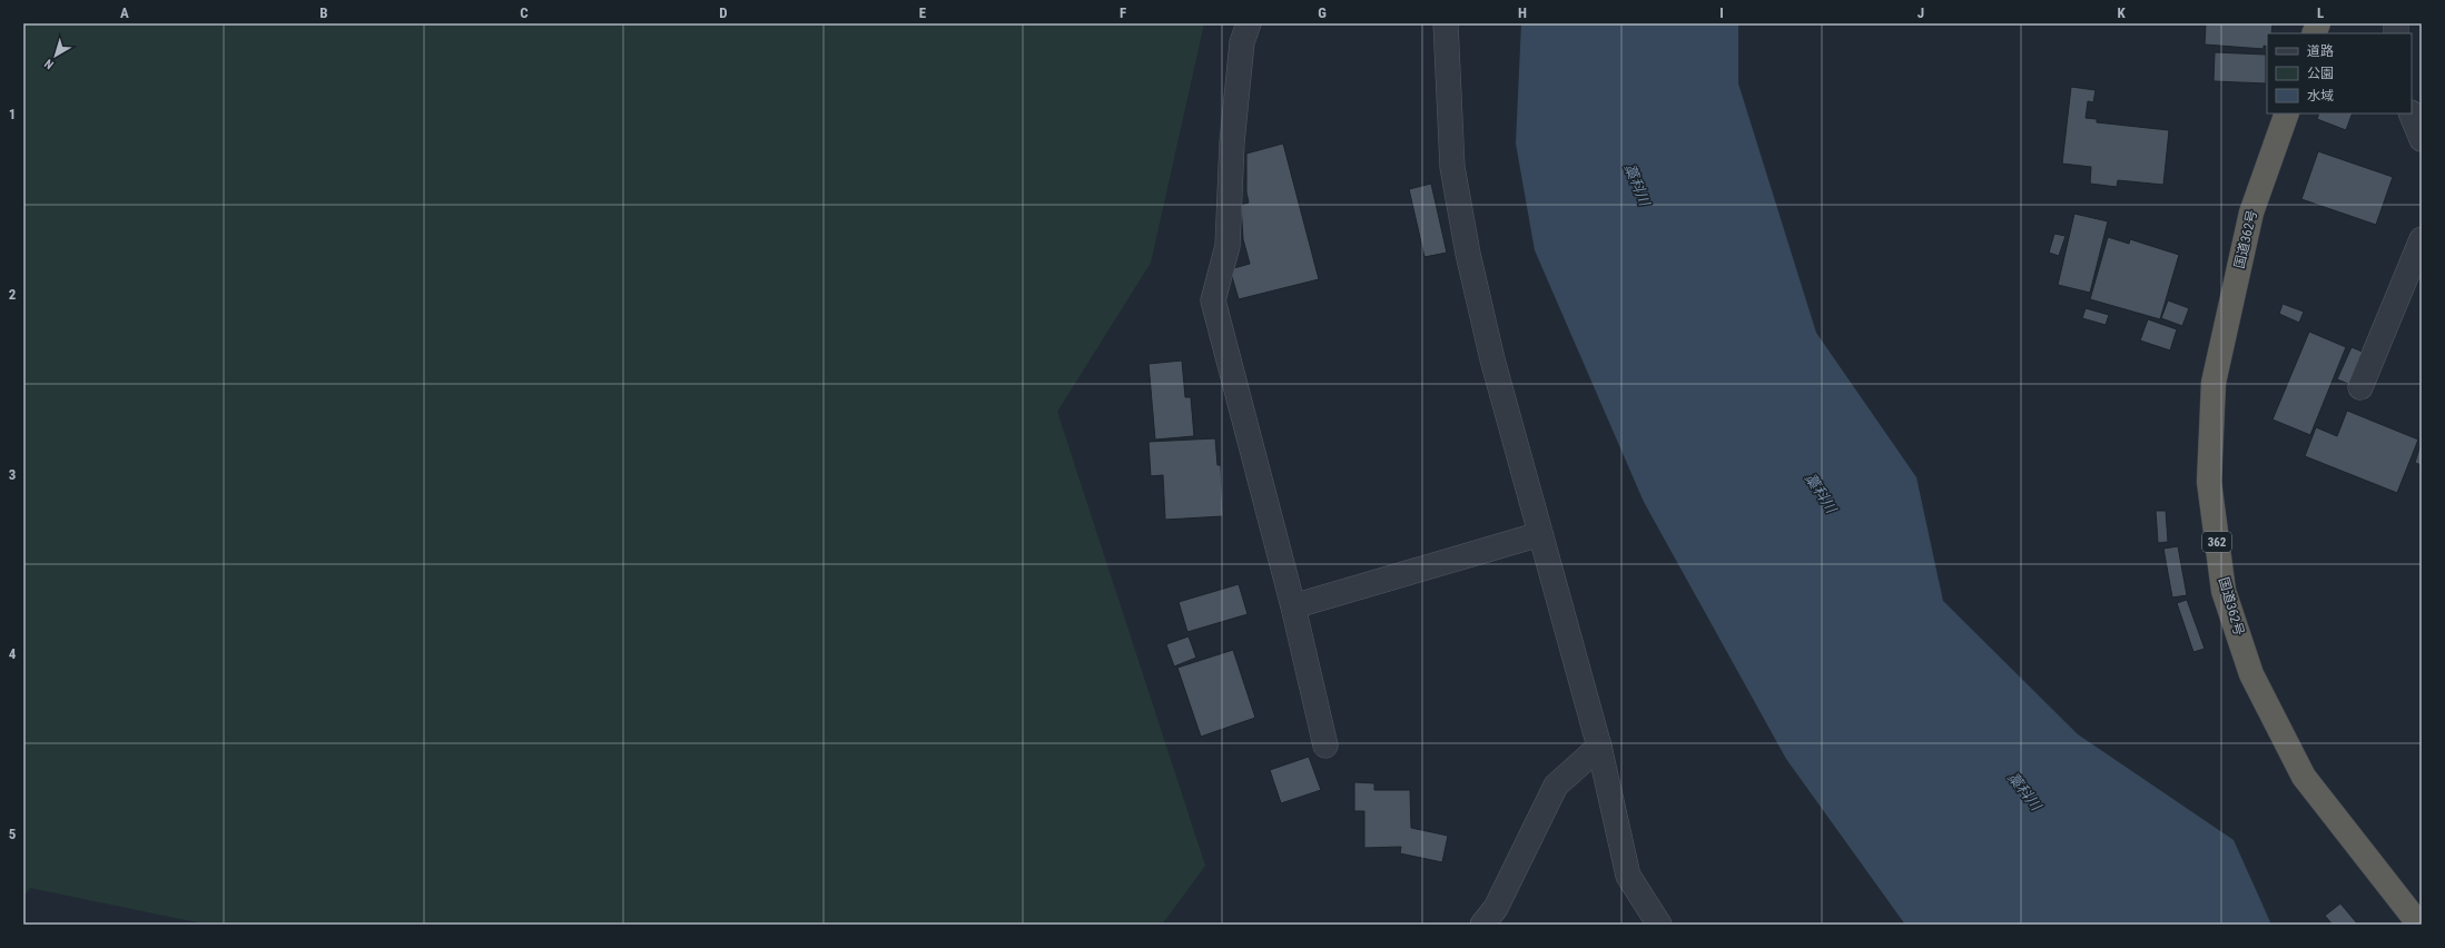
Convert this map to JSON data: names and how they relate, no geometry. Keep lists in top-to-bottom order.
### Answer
{
  "streets": {
    "highway": ["国道362号", "362"]
  },
  "water": ["藁科川"],
  "legend": ["道路", "公園", "水域"],
  "north": "bottom left",
  "grid": {
    "columns": [
      "A",
      "B",
      "C",
      "D",
      "E",
      "F",
      "G",
      "H",
      "I",
      "J",
      "K",
      "L"
    ],
    "rows": [
      "1",
      "2",
      "3",
      "4",
      "5"
    ]
  }
}
